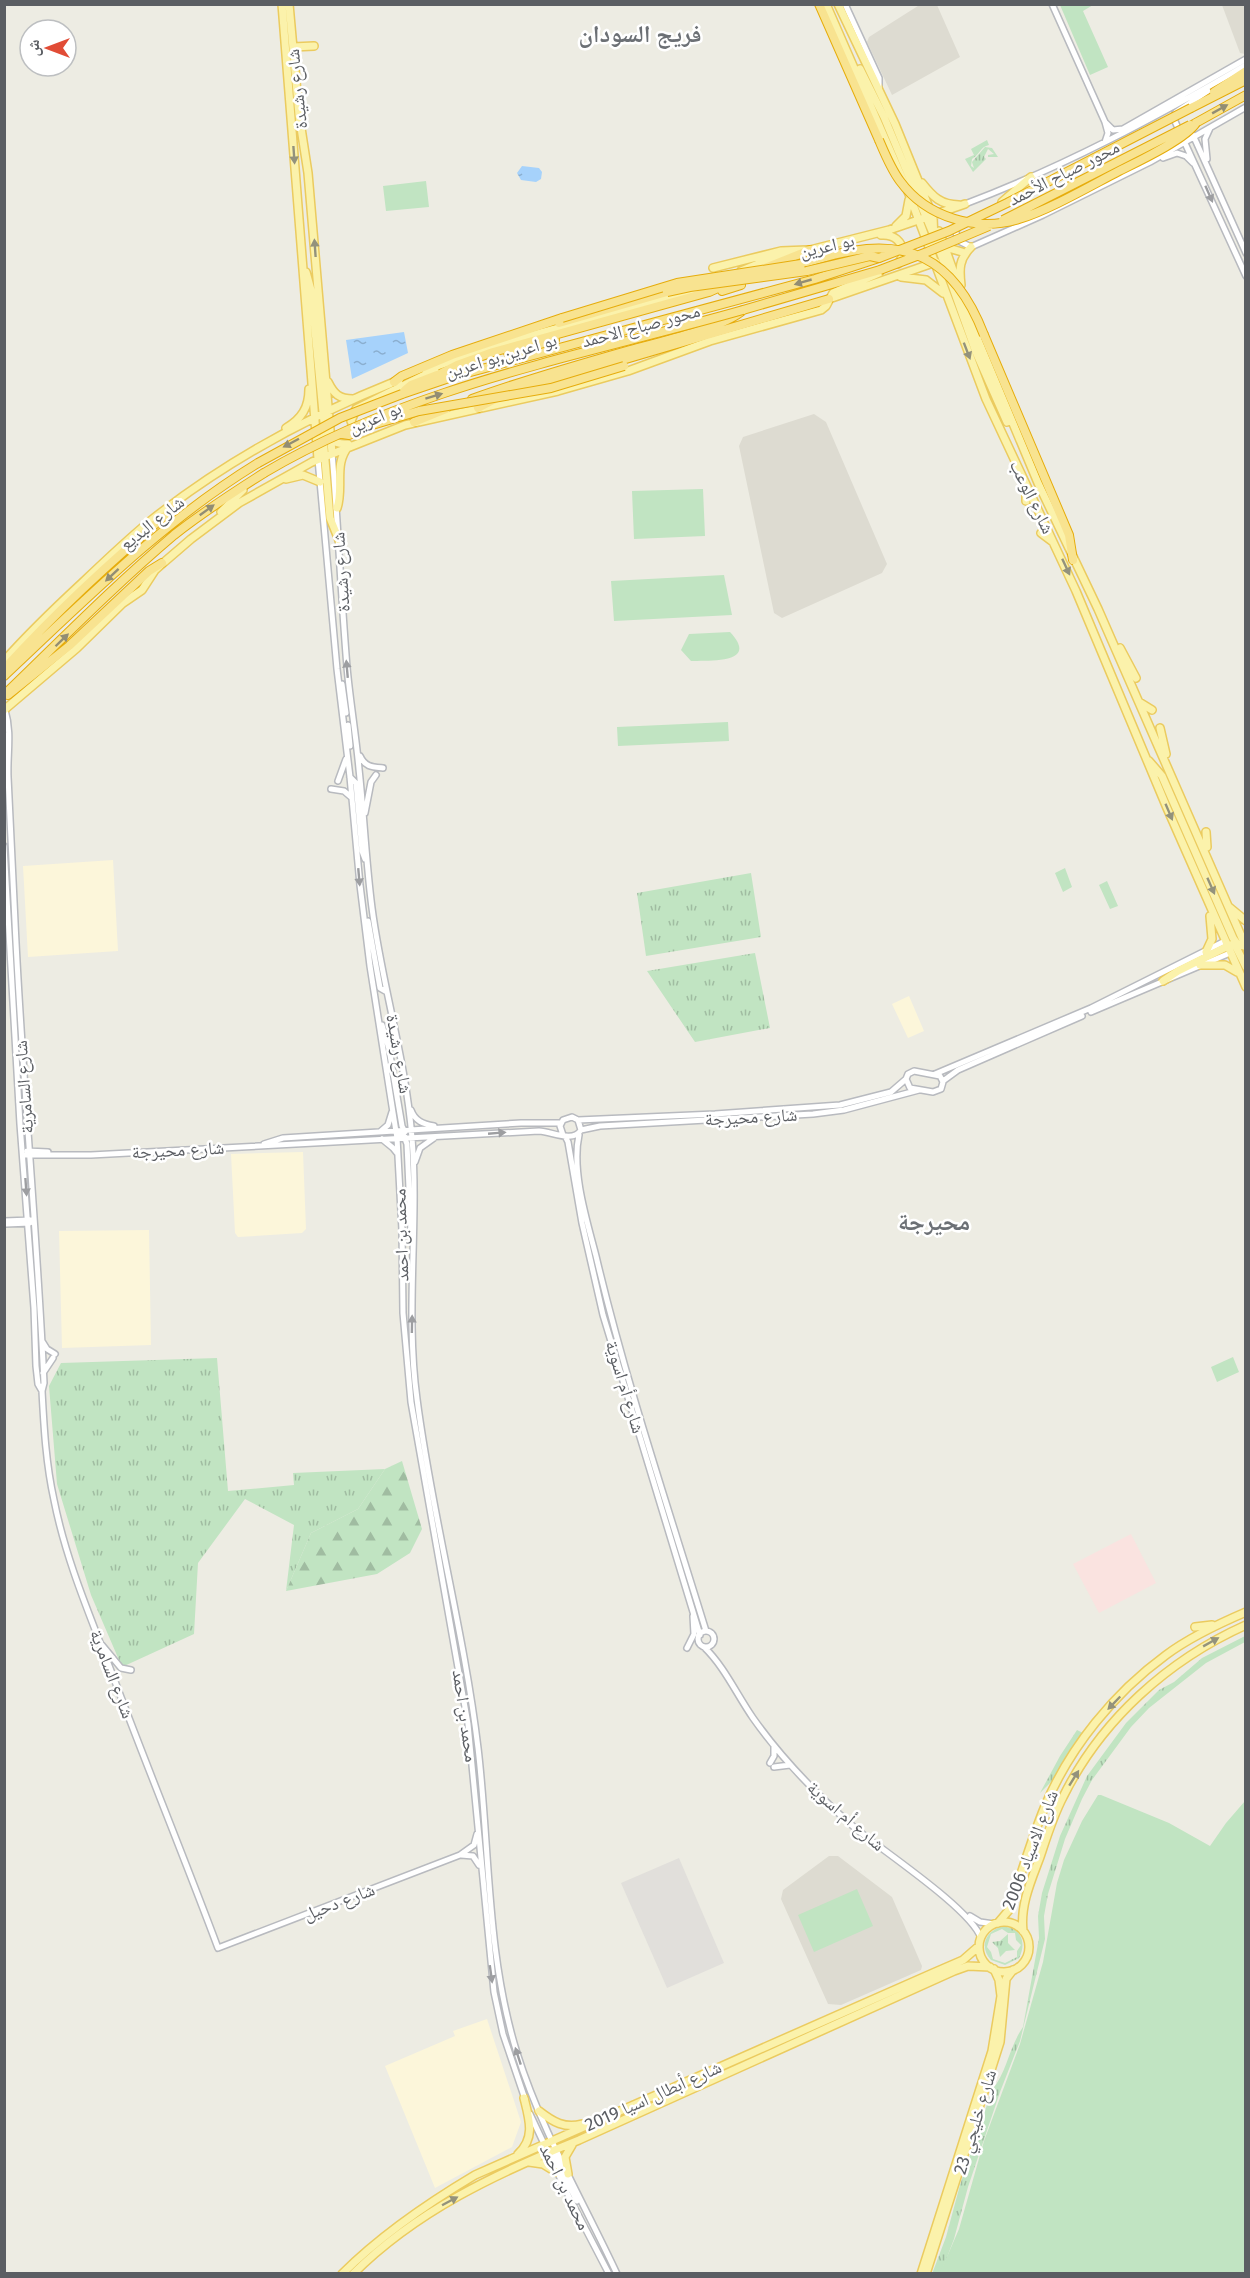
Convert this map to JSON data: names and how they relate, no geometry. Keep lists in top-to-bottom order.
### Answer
{
  "streets": {
    "highway": [
      "محور صباح الأحمد",
      "بو اعرين",
      "محور صباح الاحمد",
      "بو اعرين,بو اعرين"
    ],
    "main road": [
      "شارع رشيدة",
      "شارع الوعب",
      "شارع البديع",
      "شارع الاسياد 2006",
      "شارع أبطال اسيا 2019",
      "شارع خليجي 23"
    ],
    "street": [
      "شارع السامرية",
      "شارع محيرجة",
      "محمد بن احمد",
      "شارع أم اسوية",
      "شارع دحيل"
    ]
  },
  "crossings": [
    ["شارع رشيدة", "بو اعرين"],
    ["شارع رشيدة", "شارع البديع"],
    ["شارع رشيدة", "شارع محيرجة"],
    ["شارع رشيدة", "محمد بن احمد"],
    ["محور صباح الأحمد", "بو اعرين"],
    ["محور صباح الأحمد", "محور صباح الاحمد"],
    ["محور صباح الأحمد", "شارع الوعب"],
    ["بو اعرين", "محور صباح الاحمد"],
    ["بو اعرين", "بو اعرين,بو اعرين"],
    ["بو اعرين", "شارع الوعب"],
    ["بو اعرين", "شارع البديع"],
    ["شارع البديع", "شارع السامرية"],
    ["شارع السامرية", "شارع محيرجة"],
    ["شارع السامرية", "شارع دحيل"],
    ["شارع محيرجة", "محمد بن احمد"],
    ["شارع محيرجة", "شارع أم اسوية"],
    ["محمد بن احمد", "شارع أبطال اسيا 2019"],
    ["شارع أم اسوية", "شارع الاسياد 2006"],
    ["شارع أم اسوية", "شارع أبطال اسيا 2019"],
    ["شارع أم اسوية", "شارع خليجي 23"],
    ["شارع الاسياد 2006", "شارع أبطال اسيا 2019"],
    ["شارع الاسياد 2006", "شارع خليجي 23"],
    ["شارع أبطال اسيا 2019", "شارع خليجي 23"]
  ],
  "districts": ["فريج السودان", "محيرجة"],
  "north": "left"
}
